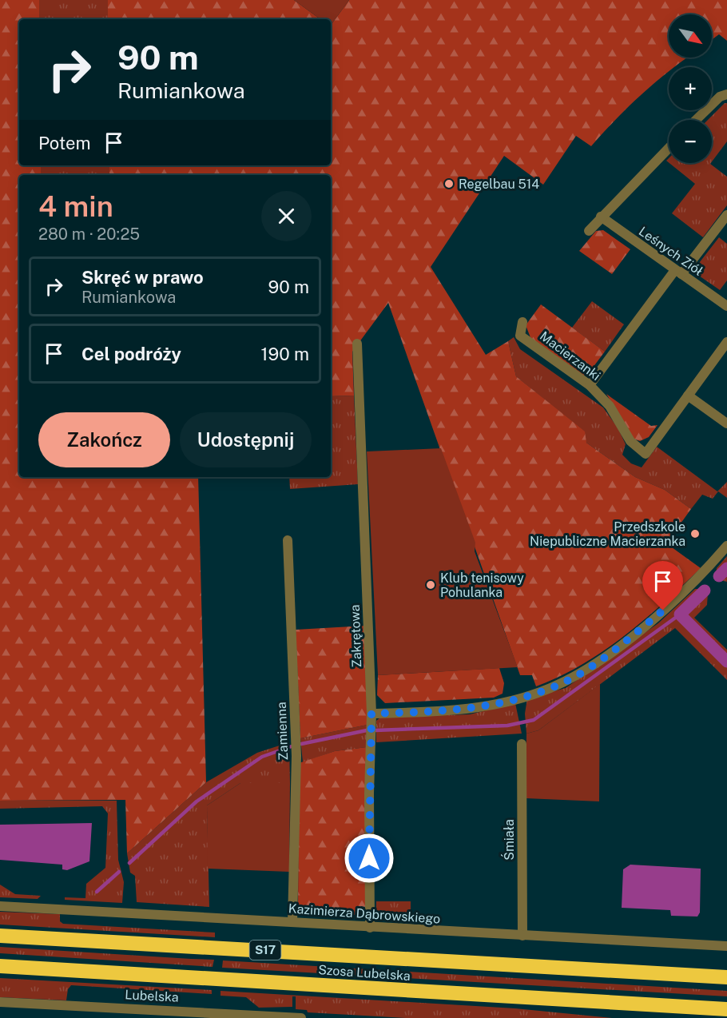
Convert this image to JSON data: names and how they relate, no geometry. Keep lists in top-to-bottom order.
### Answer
{
  "streets": {
    "highway": ["S17", "Szosa Lubelska"],
    "street": [
      "Leśnych Ziół",
      "Macierzanki",
      "Zakrętowa",
      "Zamienna",
      "Śmiała",
      "Kazimierza Dąbrowskiego",
      "Lubelska"
    ]
  },
  "crossings": [
    ["Zakrętowa", "Kazimierza Dąbrowskiego"],
    ["Zamienna", "Kazimierza Dąbrowskiego"],
    ["Śmiała", "Kazimierza Dąbrowskiego"]
  ],
  "places": ["Regelbau 514", "Przedszkole Niepubliczne Macierzanka", "Klub tenisowy Pohulanka"],
  "north": "bottom right",
  "page": {
    "map_buttons": ["+", "−"],
    "turn": ["90 m", "Rumiankowa"],
    "then": "Potem",
    "heading": ["4 min", "280 m · 20:25"],
    "list": [
      {
        "name": "Skręć w prawo",
        "note": "Rumiankowa",
        "value": "90 m"
      },
      {
        "name": "Cel podróży",
        "value": "190 m"
      }
    ],
    "buttons": ["Zakończ", "Udostępnij"]
  }
}
